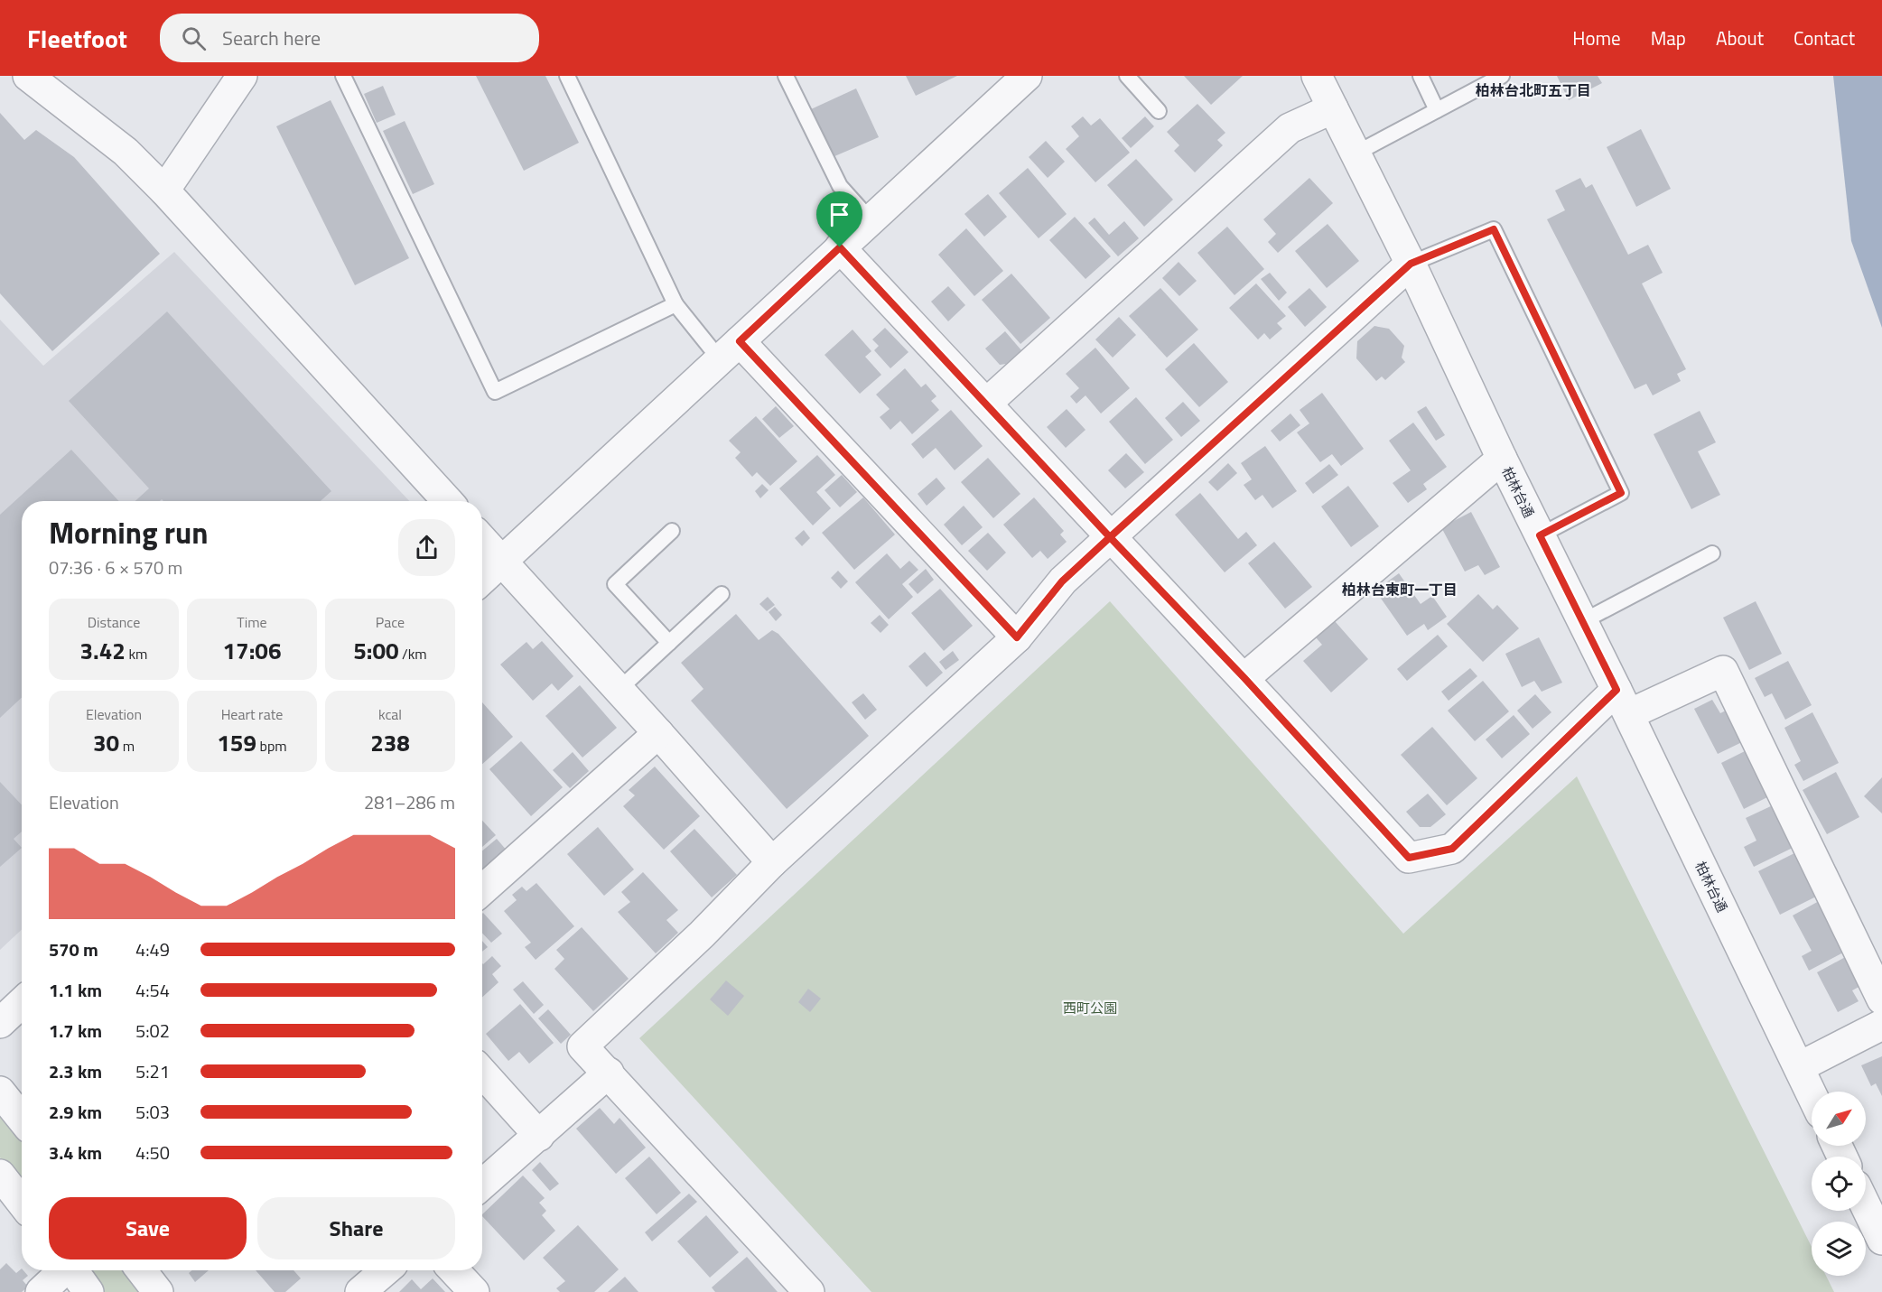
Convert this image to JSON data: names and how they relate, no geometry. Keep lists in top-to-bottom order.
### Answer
{
  "streets": {
    "street": ["柏林台通"]
  },
  "districts": ["柏林台北町五丁目", "柏林台東町一丁目"],
  "parks": ["西町公園"],
  "north": "top right",
  "page": {
    "header": "Fleetfoot",
    "search": "Search here",
    "nav": [
      "Home",
      "Map",
      "About",
      "Contact"
    ],
    "heading": ["Morning run", "07:36 · 6 × 570 m"],
    "stats": [
      ["Distance", "3.42 km"],
      ["Time", "17:06"],
      ["Pace", "5:00 /km"],
      ["Elevation", "30 m"],
      ["Heart rate", "159 bpm"],
      ["kcal", "238"]
    ],
    "chart": ["Elevation", "281–286 m"],
    "list": [
      {
        "name": "570 m",
        "note": "4:49"
      },
      {
        "name": "1.1 km",
        "note": "4:54"
      },
      {
        "name": "1.7 km",
        "note": "5:02"
      },
      {
        "name": "2.3 km",
        "note": "5:21"
      },
      {
        "name": "2.9 km",
        "note": "5:03"
      },
      {
        "name": "3.4 km",
        "note": "4:50"
      }
    ],
    "buttons": ["Save", "Share"]
  }
}
